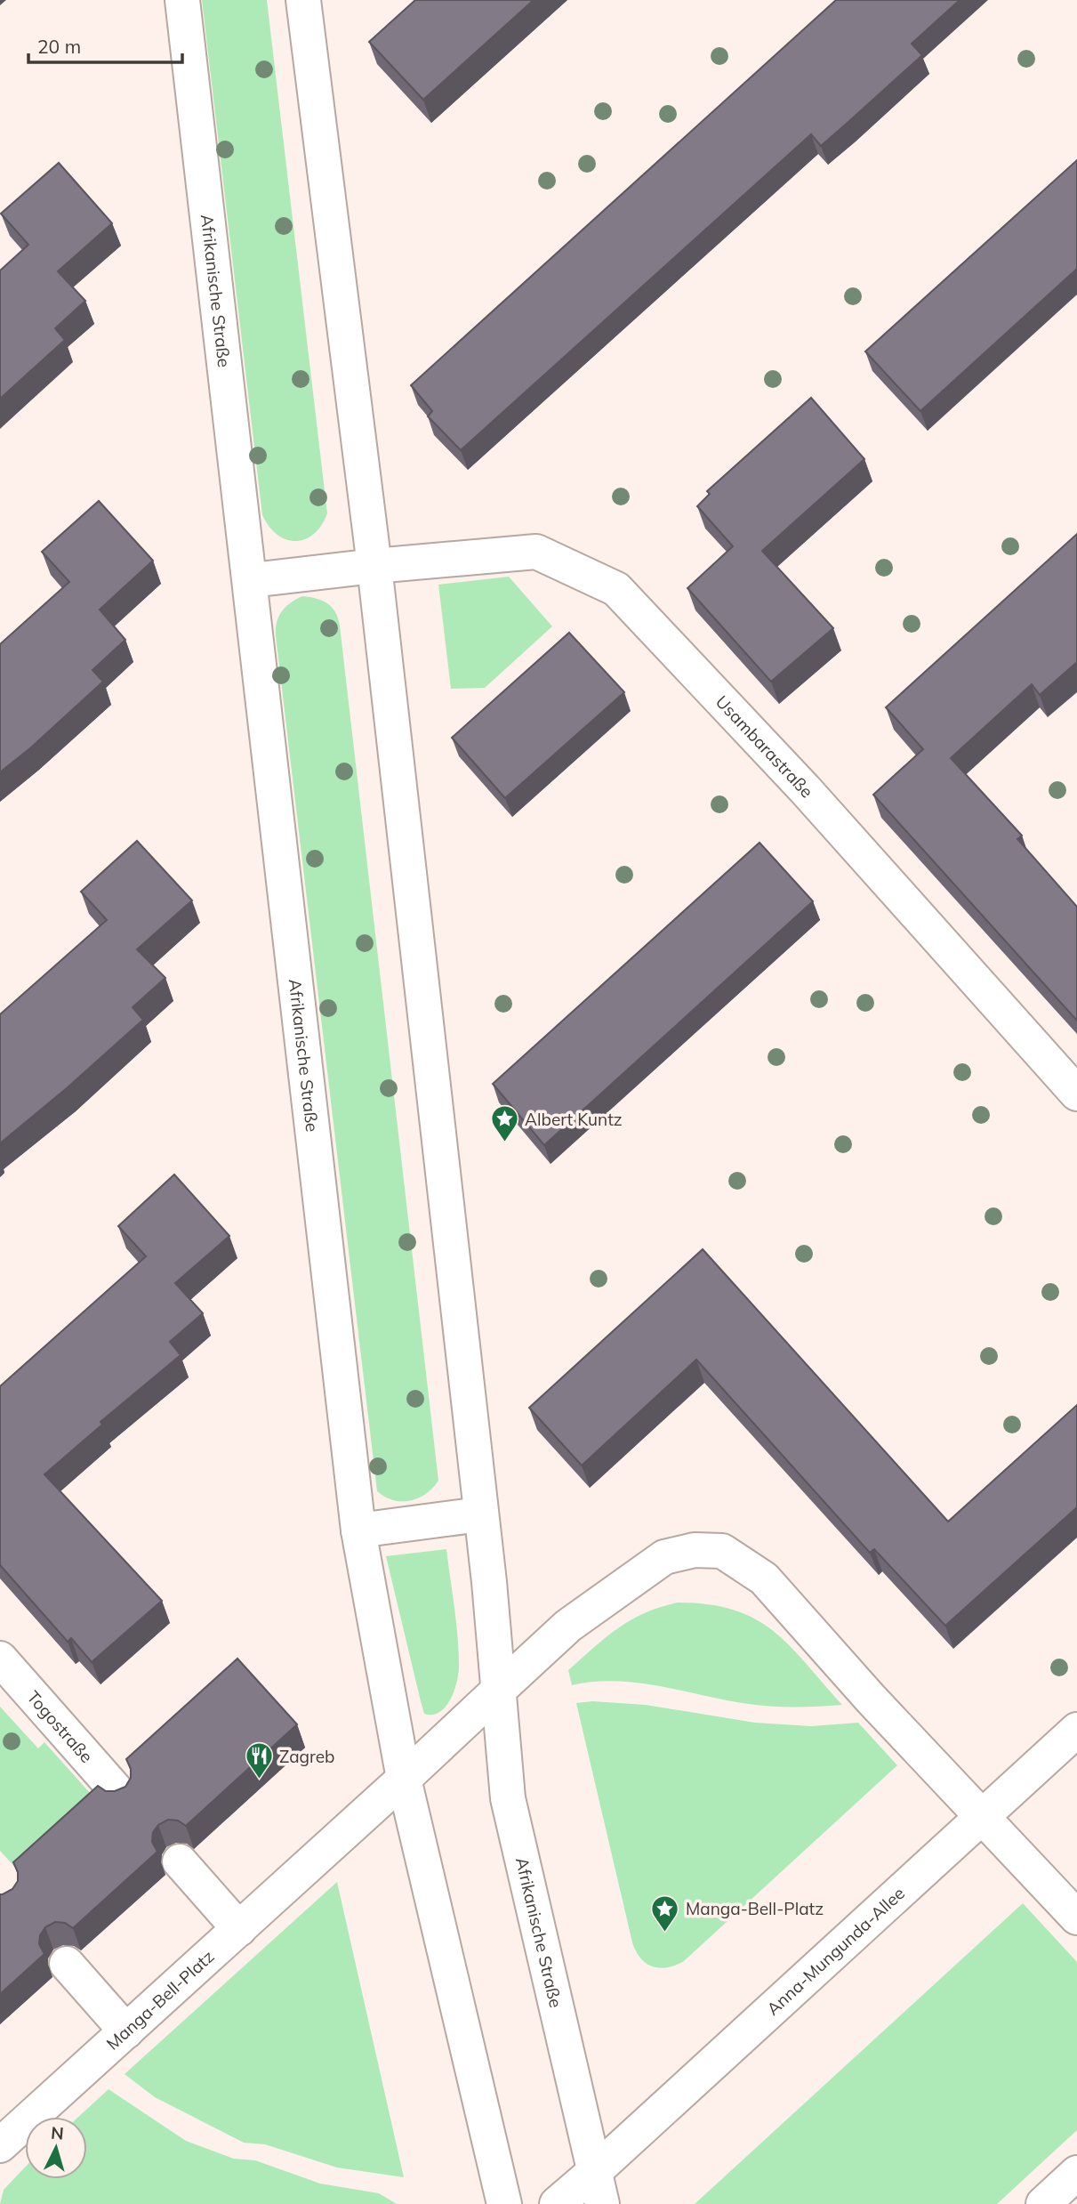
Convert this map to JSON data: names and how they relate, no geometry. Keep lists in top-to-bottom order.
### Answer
{
  "streets": {
    "street": [
      "Afrikanische Straße",
      "Usambarastraße",
      "Togostraße",
      "Anna-Mungunda-Allee",
      "Manga-Bell-Platz"
    ]
  },
  "crossings": [
    ["Afrikanische Straße", "Usambarastraße"],
    ["Afrikanische Straße", "Anna-Mungunda-Allee"],
    ["Afrikanische Straße", "Manga-Bell-Platz"]
  ],
  "places": {
    "place": ["Albert Kuntz", "Manga-Bell-Platz"],
    "restaurant": ["Zagreb"]
  },
  "scale_bar": "20 m",
  "north": "top"
}
